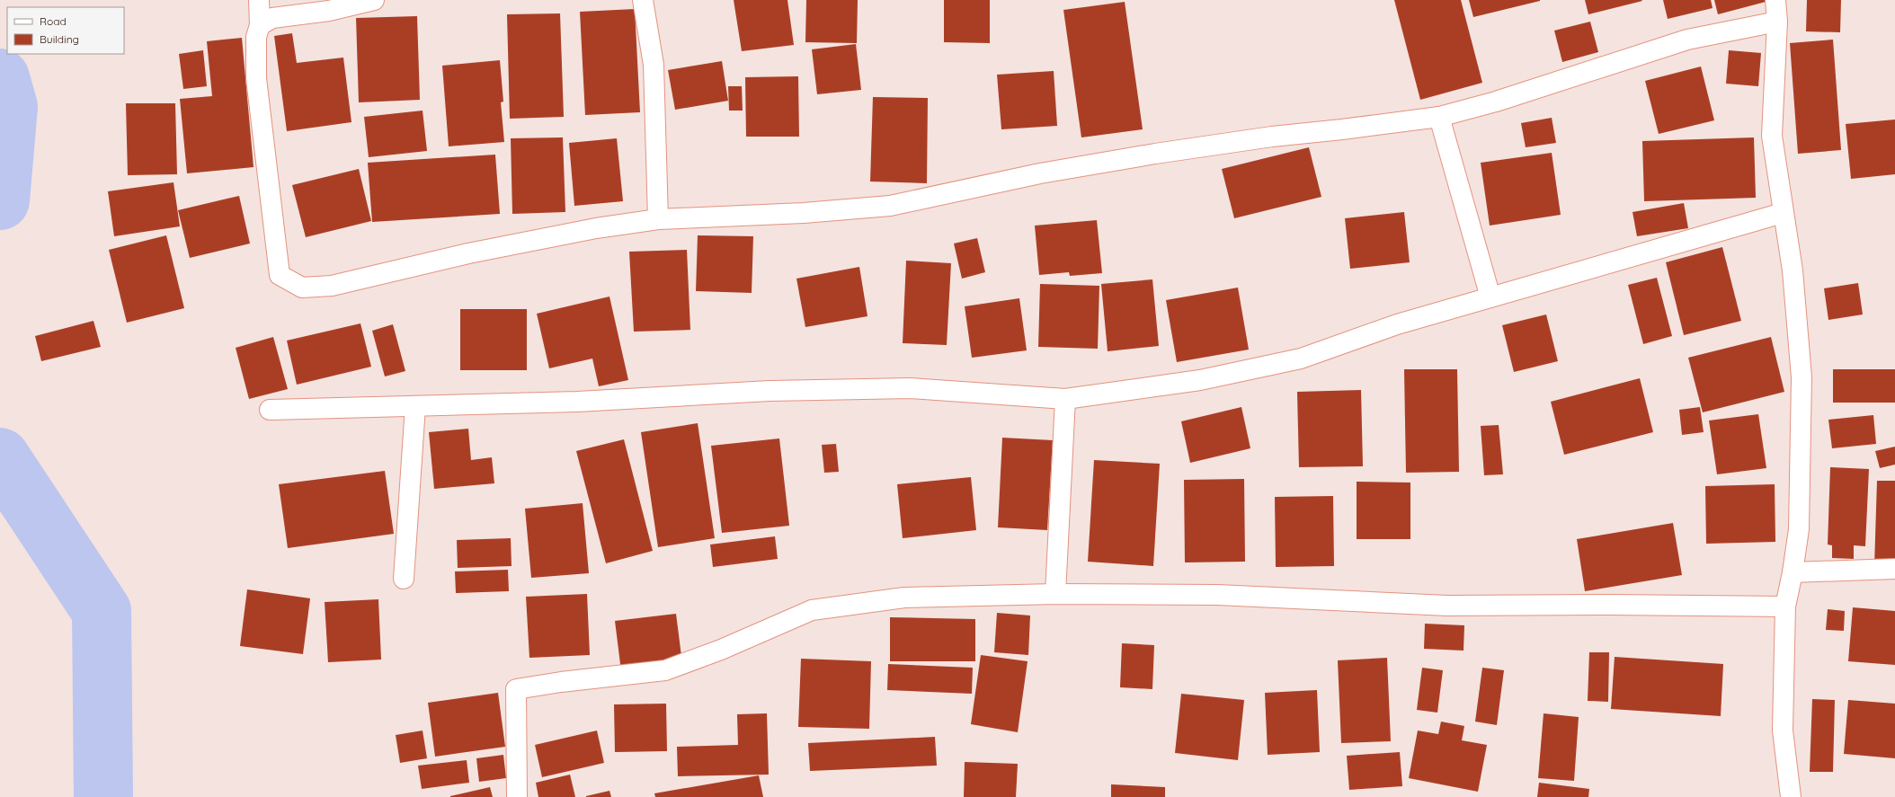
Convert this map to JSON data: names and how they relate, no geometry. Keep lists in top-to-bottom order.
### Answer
{
  "legend": ["Road", "Building"]
}
